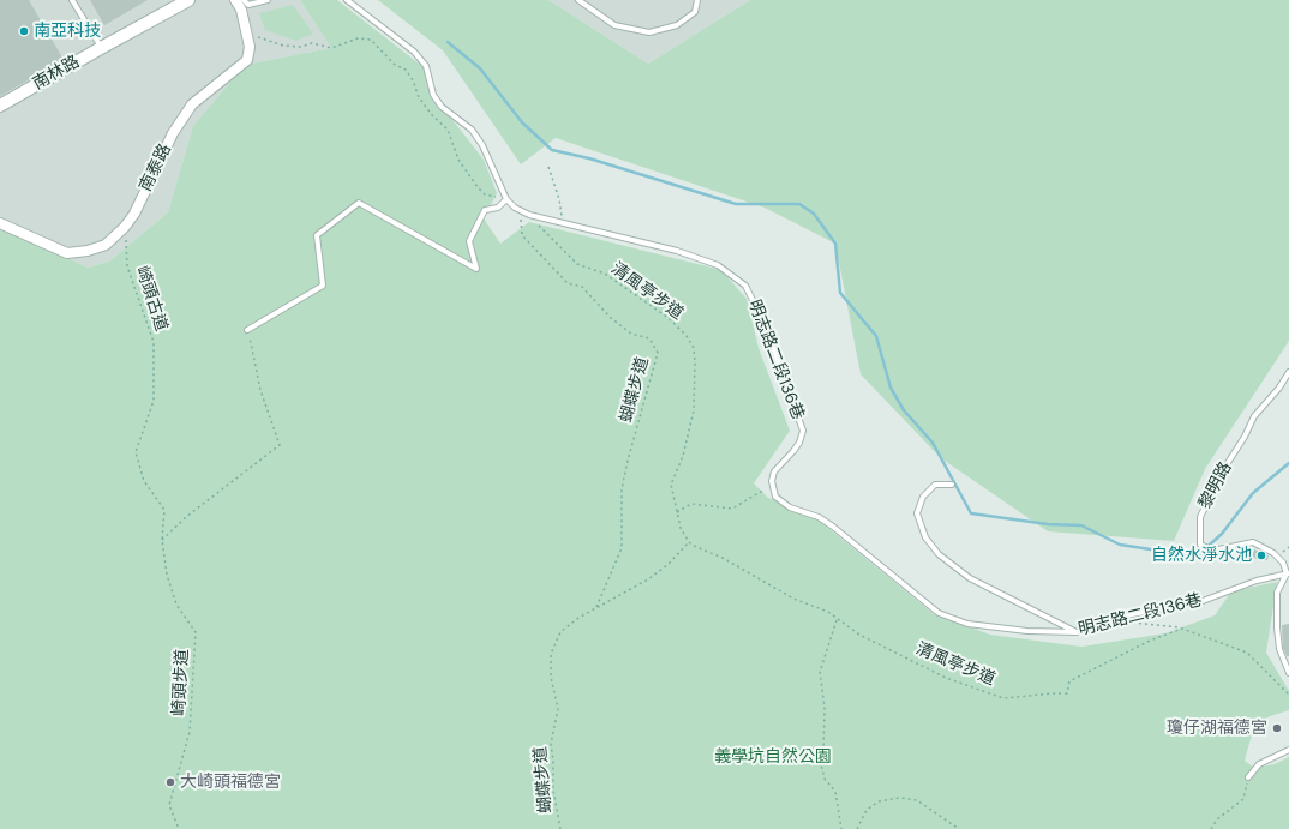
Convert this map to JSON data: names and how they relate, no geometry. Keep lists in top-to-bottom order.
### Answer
{
  "streets": {
    "street": ["南林路", "南泰路"],
    "lane": ["明志路二段136巷", "黎明路"],
    "path": [
      "清風亭步道",
      "崎頭古道",
      "蝴蝶步道",
      "崎頭步道"
    ]
  },
  "crossings": [
    ["南泰路", "崎頭古道"],
    ["清風亭步道", "明志路二段136巷"],
    ["清風亭步道", "蝴蝶步道"],
    ["崎頭古道", "崎頭步道"],
    ["明志路二段136巷", "蝴蝶步道"],
    ["明志路二段136巷", "黎明路"]
  ],
  "parks": ["義學坑自然公園"],
  "places": [
    "南亞科技",
    "自然水淨水池",
    "瓊仔湖福德宮",
    "大崎頭福德宮"
  ]
}
